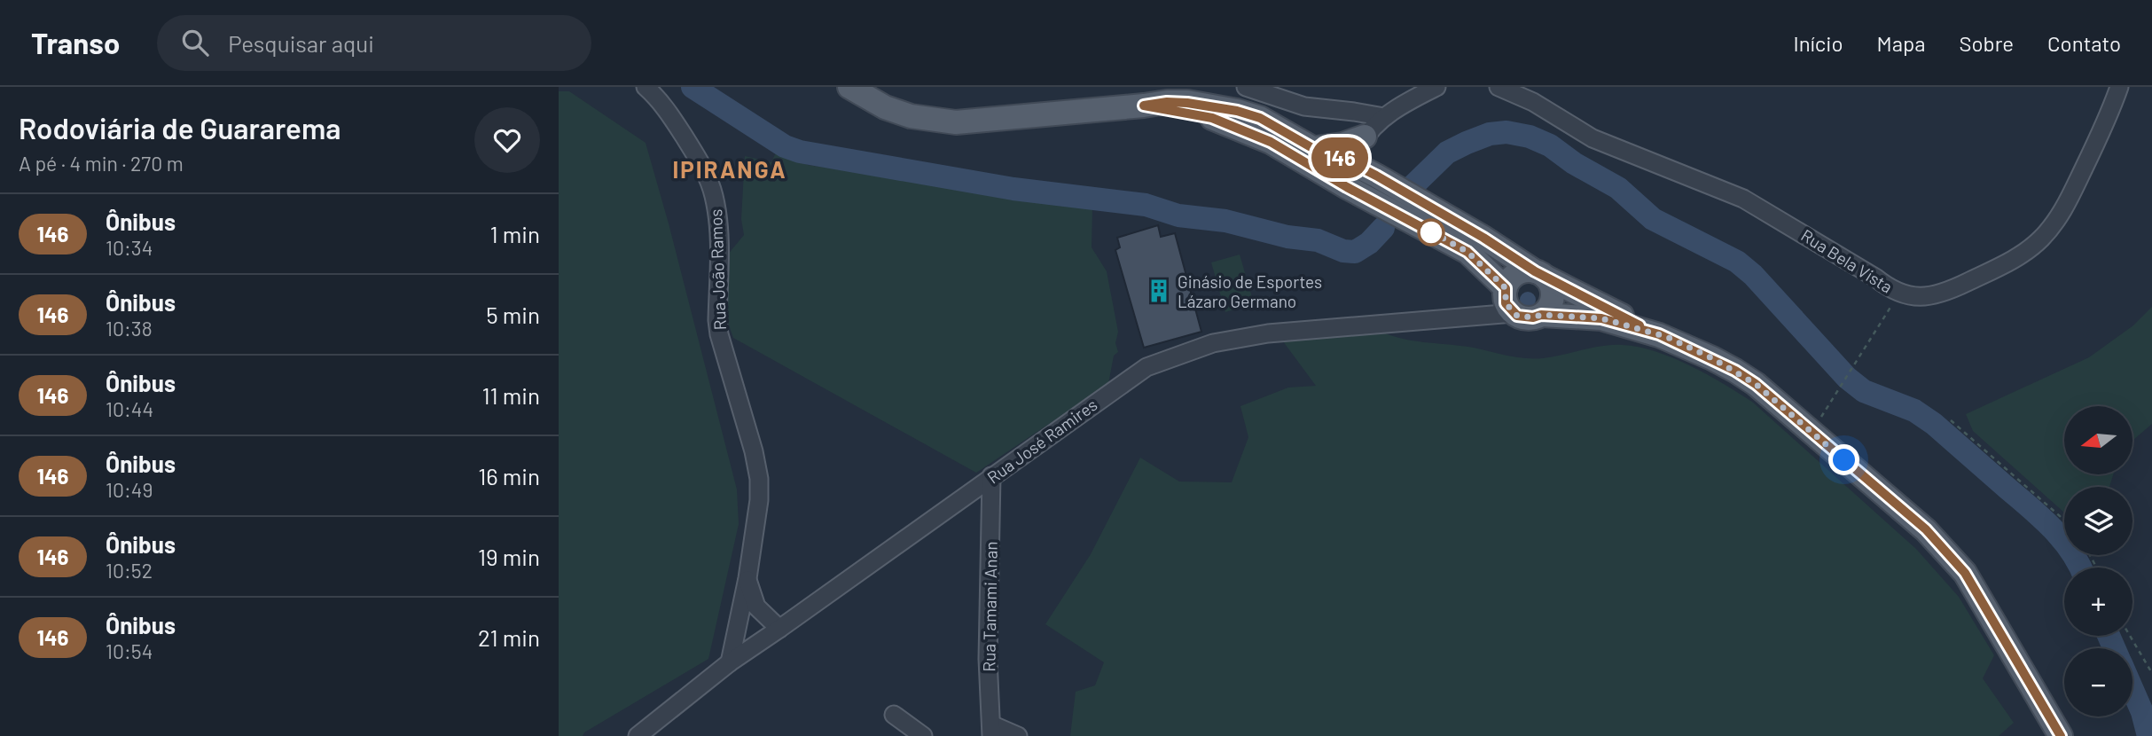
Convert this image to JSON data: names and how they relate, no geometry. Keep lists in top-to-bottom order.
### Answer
{
  "streets": {
    "street": [
      "Rua Bela Vista",
      "Rua João Ramos",
      "Rua José Ramires",
      "Rua Tamami Anan"
    ]
  },
  "crossings": [
    ["Rua João Ramos", "Rua José Ramires"],
    ["Rua José Ramires", "Rua Tamami Anan"]
  ],
  "districts": ["IPIRANGA"],
  "places": {
    "building": ["Ginásio de Esportes Lázaro Germano"]
  },
  "lines": ["bus line 146"],
  "north": "left",
  "page": {
    "header": "Transo",
    "search": "Pesquisar aqui",
    "nav": [
      "Início",
      "Mapa",
      "Sobre",
      "Contato"
    ],
    "heading": ["Rodoviária de Guararema", "A pé · 4 min · 270 m"],
    "on_map": "146",
    "list": [
      {
        "mark": "146",
        "name": "Ônibus",
        "note": "10:34",
        "value": "1 min"
      },
      {
        "mark": "146",
        "name": "Ônibus",
        "note": "10:38",
        "value": "5 min"
      },
      {
        "mark": "146",
        "name": "Ônibus",
        "note": "10:44",
        "value": "11 min"
      },
      {
        "mark": "146",
        "name": "Ônibus",
        "note": "10:49",
        "value": "16 min"
      },
      {
        "mark": "146",
        "name": "Ônibus",
        "note": "10:52",
        "value": "19 min"
      },
      {
        "mark": "146",
        "name": "Ônibus",
        "note": "10:54",
        "value": "21 min"
      }
    ],
    "map_buttons": ["+", "−"]
  }
}
